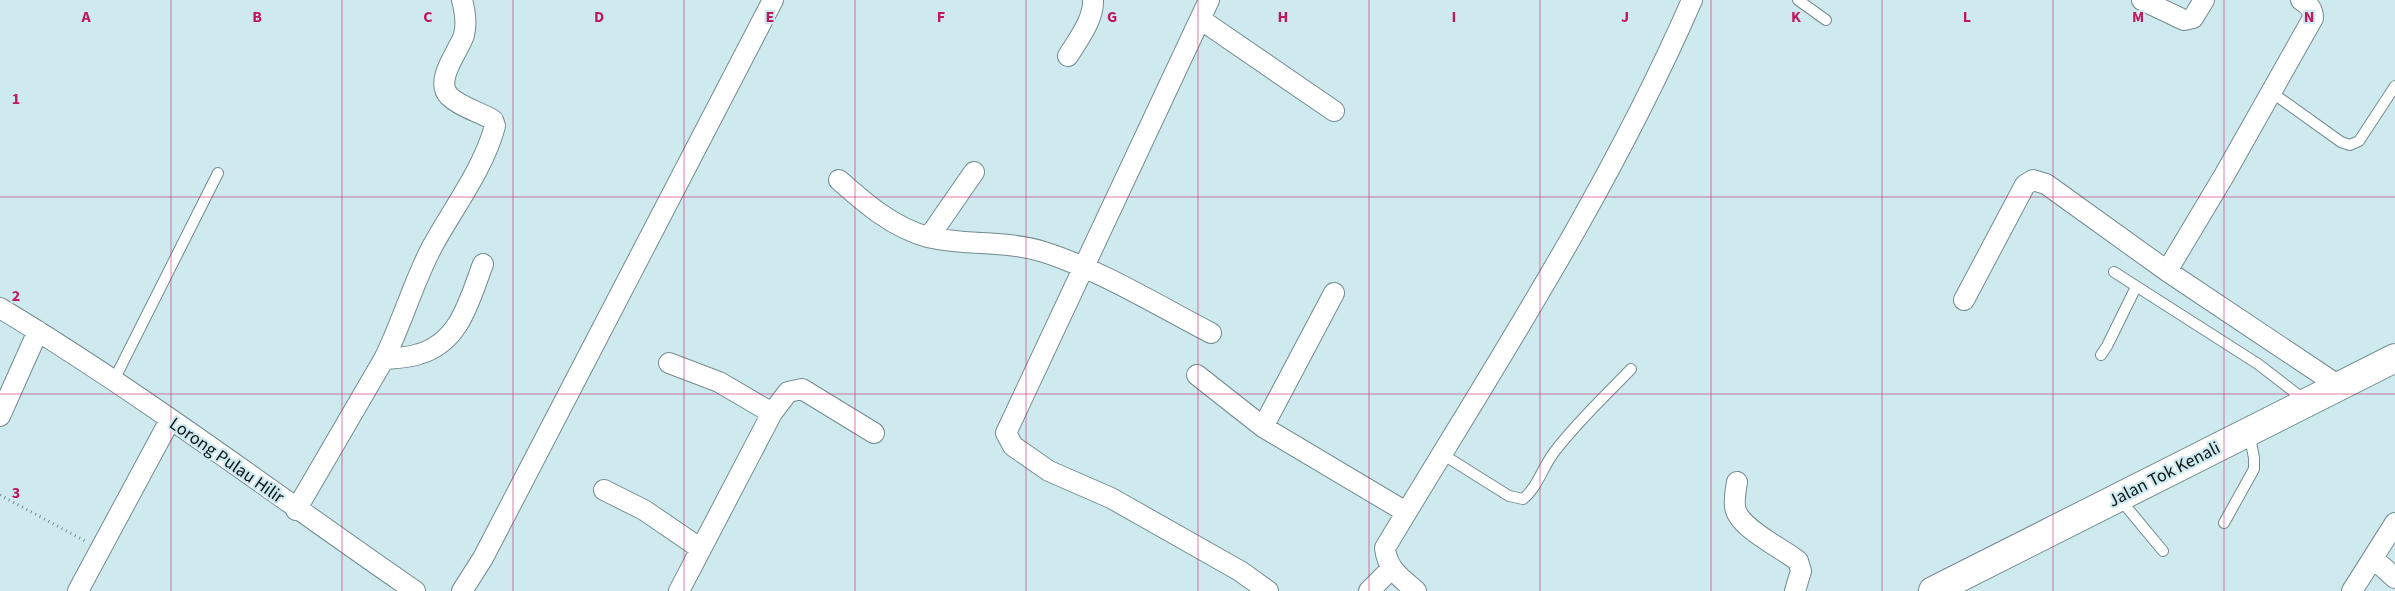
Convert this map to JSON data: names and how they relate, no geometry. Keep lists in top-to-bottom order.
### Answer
{
  "streets": {
    "main road": ["Jalan Tok Kenali"],
    "street": ["Lorong Pulau Hilir"]
  },
  "grid": {
    "columns": [
      "A",
      "B",
      "C",
      "D",
      "E",
      "F",
      "G",
      "H",
      "I",
      "J",
      "K",
      "L",
      "M",
      "N"
    ],
    "rows": ["1", "2", "3"]
  }
}
